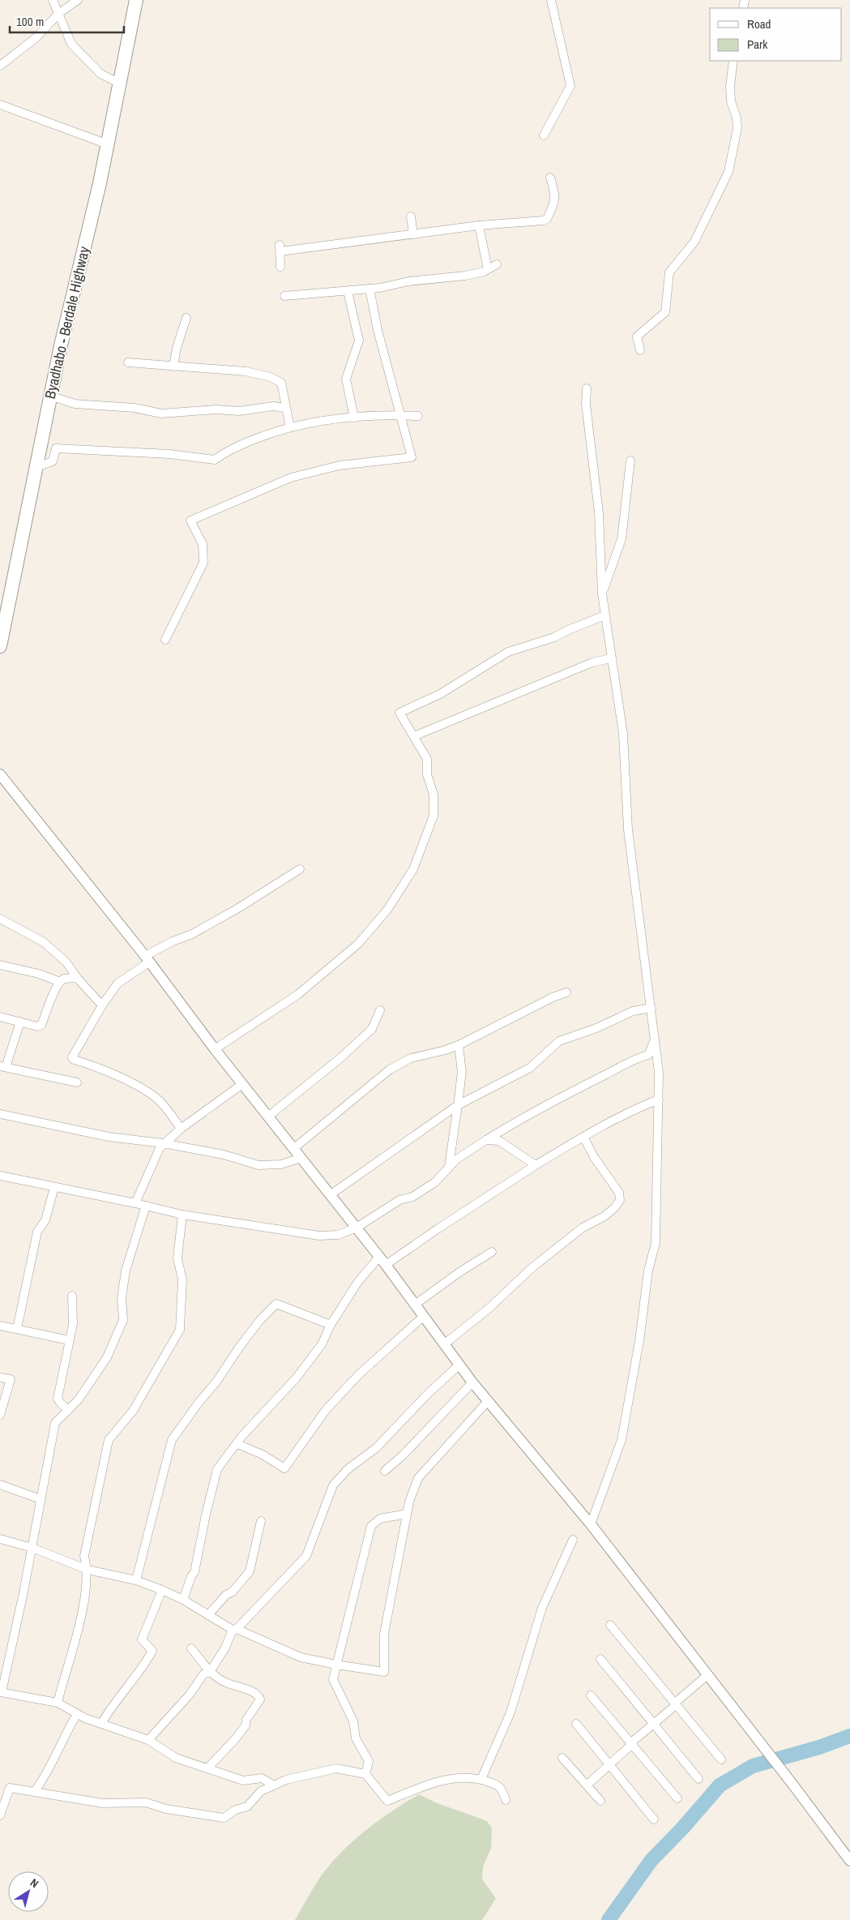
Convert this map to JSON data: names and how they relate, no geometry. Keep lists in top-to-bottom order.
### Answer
{
  "streets": {
    "main road": ["Byadhabo - Berdale Highway"]
  },
  "legend": ["Road", "Park"],
  "scale_bar": "100 m",
  "north": "top right"
}
